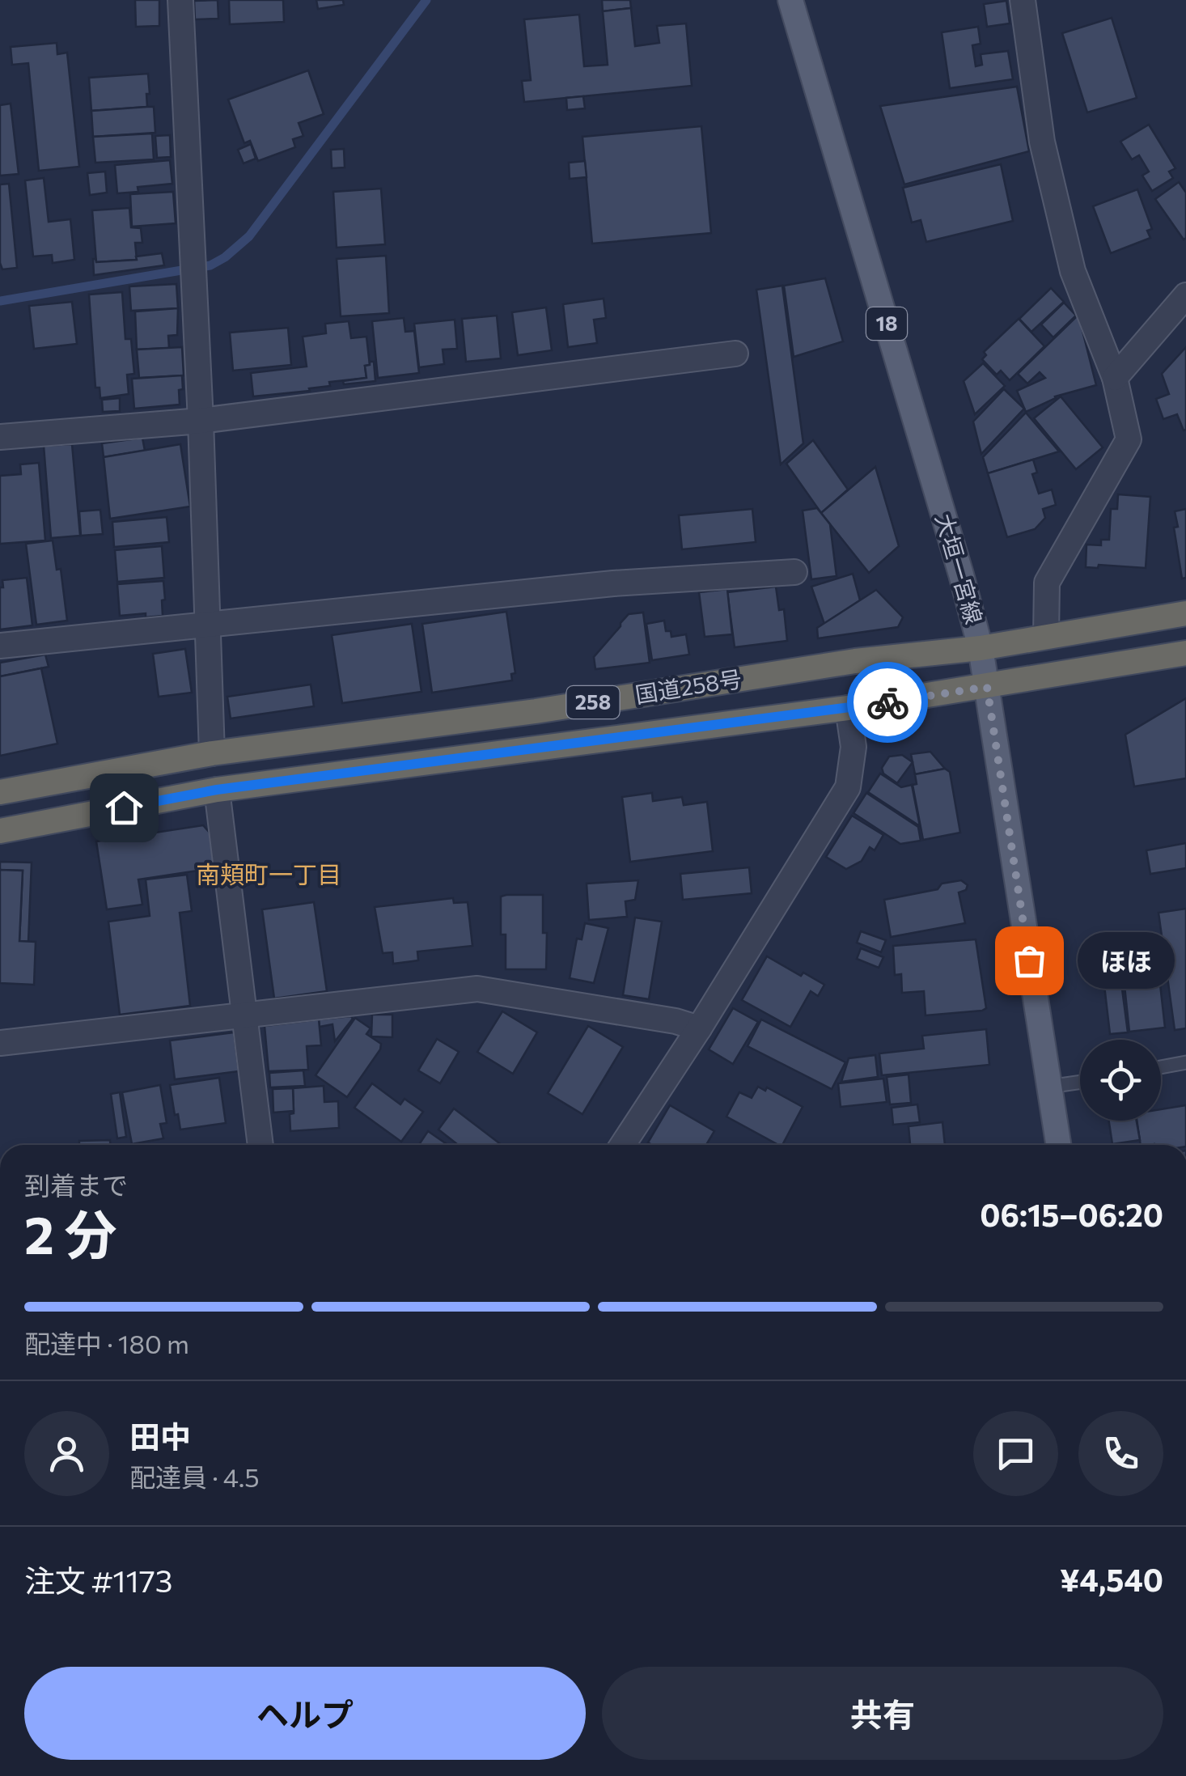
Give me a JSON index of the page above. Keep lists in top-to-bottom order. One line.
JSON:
{"streets":{"highway":["国道258号","258"],"main road":["18","大垣一宮線"]},"crossings":[["大垣一宮線","国道258号"]],"districts":["南頬町一丁目"],"places":["ほほ"],"page":{"bubble":"ほほ","heading":["2 分","到着まで","06:15–06:20"],"panel":["田中","配達員 · 4.5","注文 #1173","¥4,540"],"bar":"配達中 · 180 m","buttons":["ヘルプ","共有"]}}
